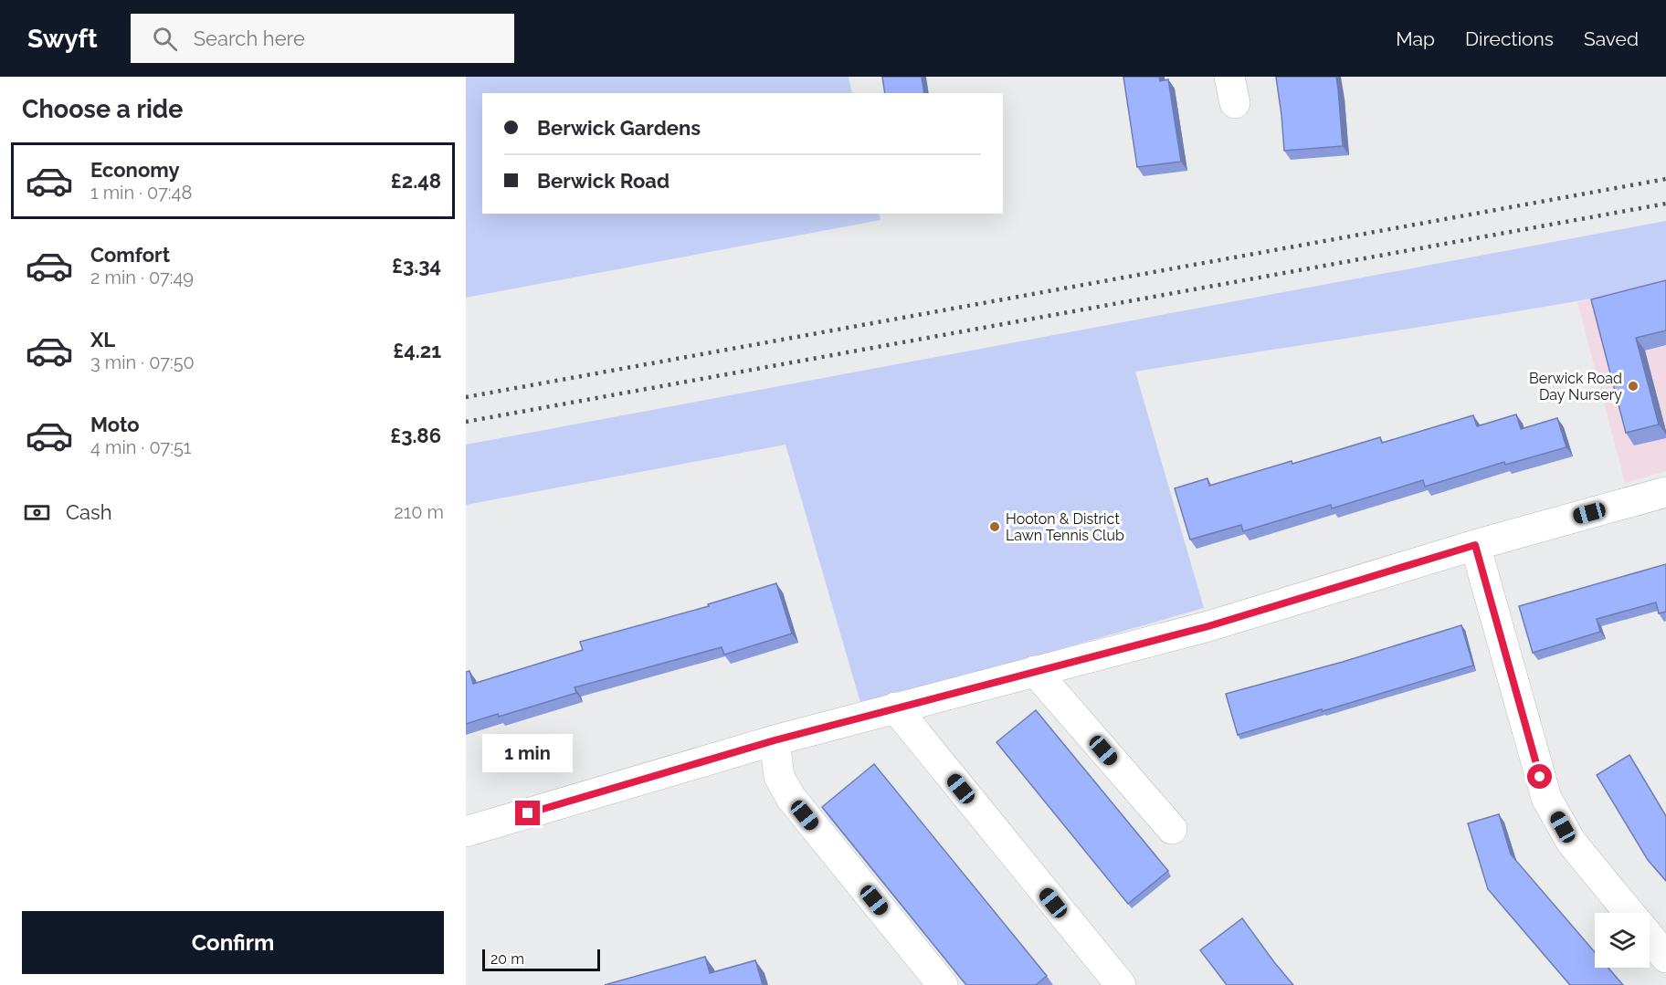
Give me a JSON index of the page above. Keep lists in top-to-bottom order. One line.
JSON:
{"places":["Berwick Road Day Nursery","Hooton & District Lawn Tennis Club"],"scale_bar":"20 m","page":{"header":"Swyft","search":"Search here","nav":["Map","Directions","Saved"],"heading":"Choose a ride","banner":["Berwick Gardens","Berwick Road"],"list":[{"name":"Economy","note":"1 min · 07:48","value":"£2.48"},{"name":"Comfort","note":"2 min · 07:49","value":"£3.34"},{"name":"XL","note":"3 min · 07:50","value":"£4.21"},{"name":"Moto","note":"4 min · 07:51","value":"£3.86"}],"pay":["Cash","210 m"],"bubble":"1 min","buttons":"Confirm","scale":"20 m"}}
